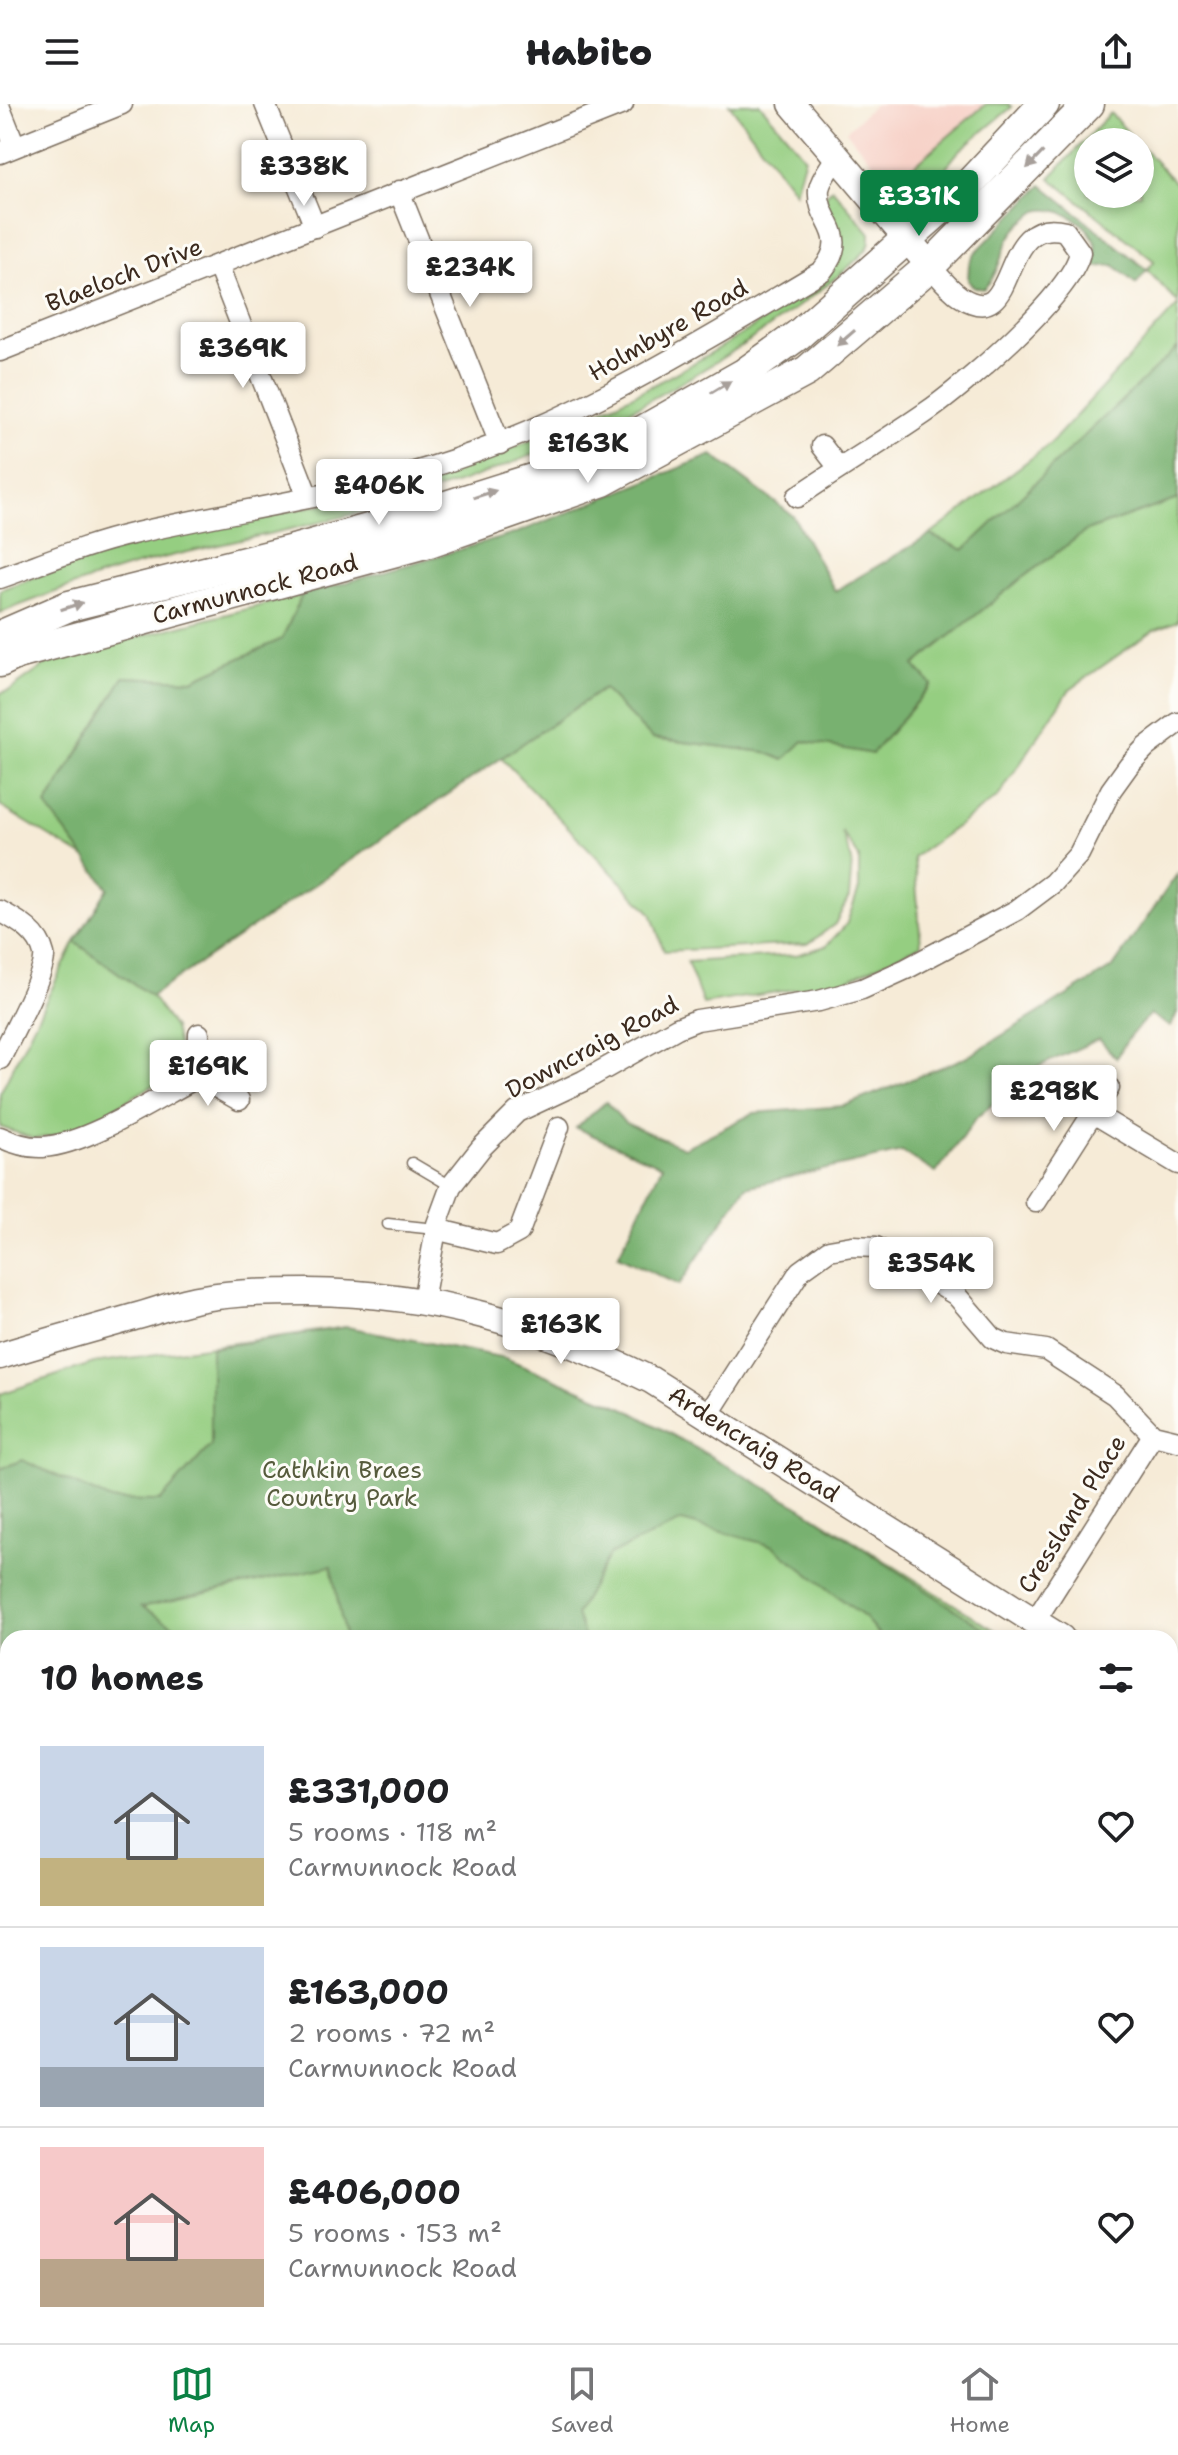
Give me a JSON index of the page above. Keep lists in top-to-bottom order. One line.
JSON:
{"streets":{"main road":["Carmunnock Road"],"street":["Blaeloch Drive","Holmbyre Road","Downcraig Road","Ardencraig Road","Cressland Place"]},"crossings":[["Downcraig Road","Ardencraig Road"],["Ardencraig Road","Cressland Place"]],"parks":["Cathkin Braes Country Park"],"page":{"header":"Habito","price":["£338K","£331K","£234K","£369K","£163K","£406K","£169K","£298K","£354K","£163K"],"heading":"10 homes","list":[{"name":"£331,000","note":"5 rooms · 118 m² · Carmunnock Road"},{"name":"£163,000","note":"2 rooms · 72 m² · Carmunnock Road"},{"name":"£406,000","note":"5 rooms · 153 m² · Carmunnock Road"}],"tabs":["Map","Saved","Home"]}}
